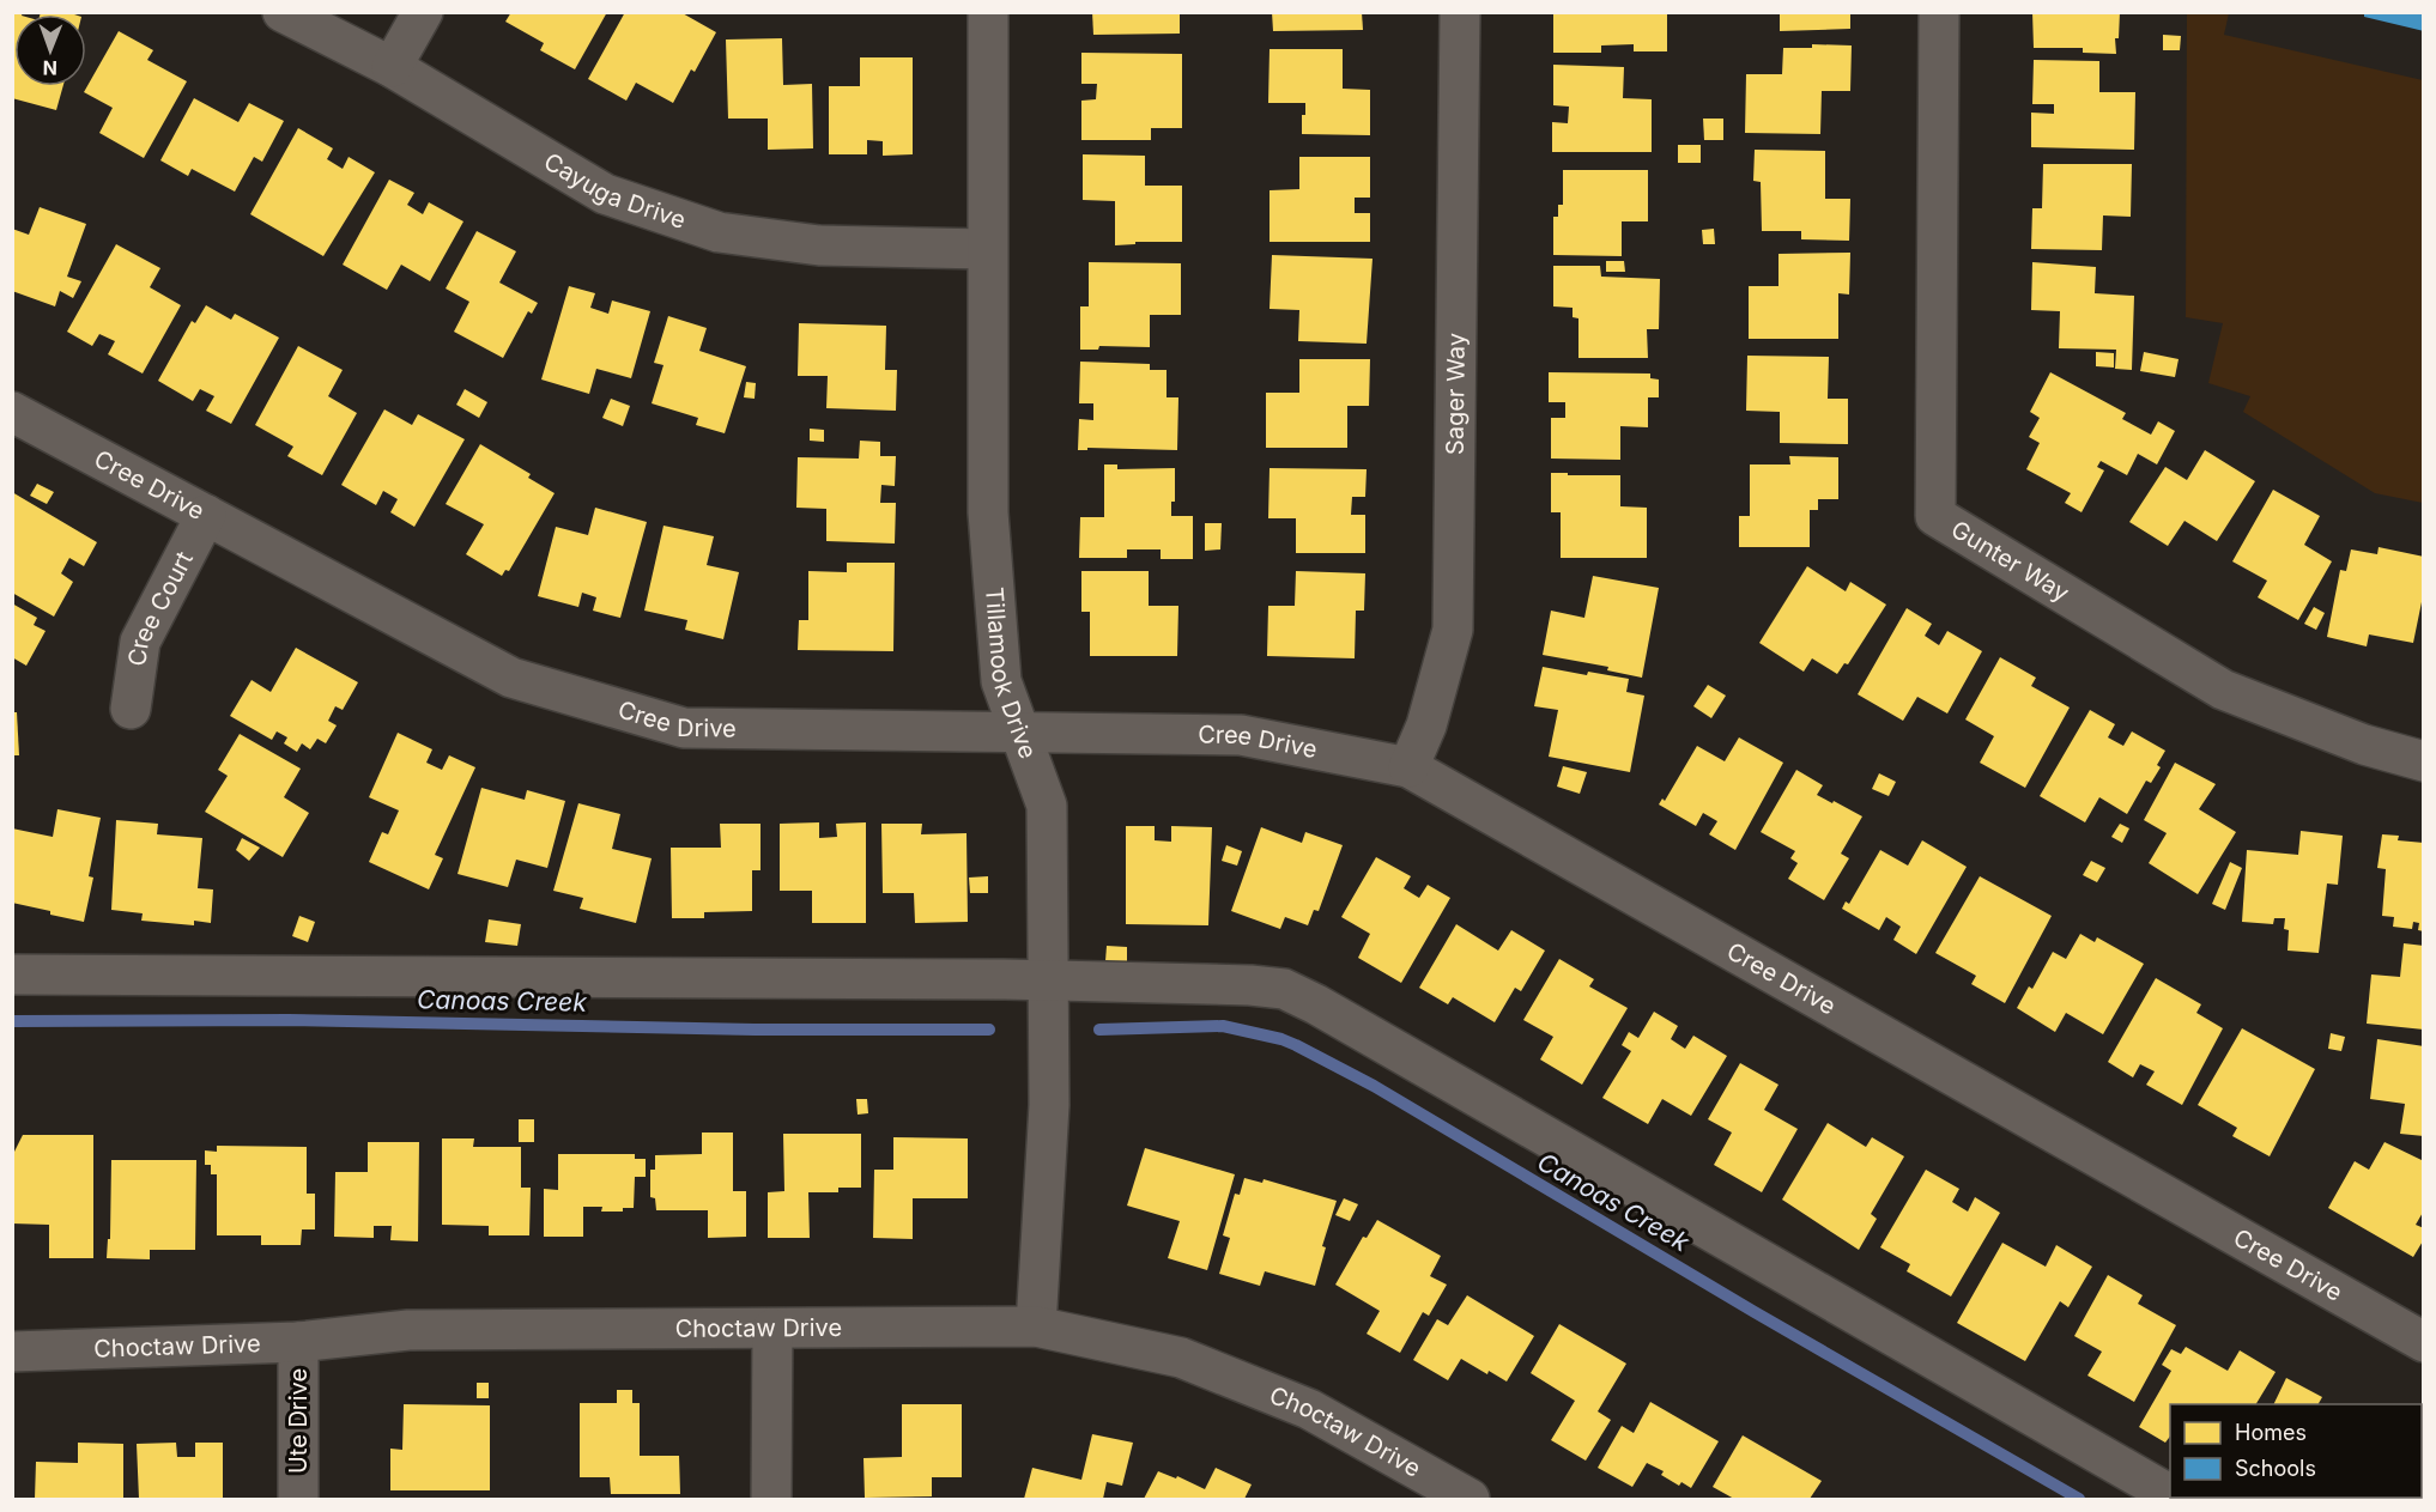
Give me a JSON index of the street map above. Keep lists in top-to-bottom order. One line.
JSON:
{"streets":{"street":["Cayuga Drive","Sager Way","Cree Drive","Gunter Way","Cree Court","Tillamook Drive","Choctaw Drive","Ute Drive"]},"crossings":[["Cayuga Drive","Tillamook Drive"],["Sager Way","Cree Drive"],["Cree Drive","Cree Court"],["Cree Drive","Tillamook Drive"],["Tillamook Drive","Choctaw Drive"],["Choctaw Drive","Ute Drive"]],"water":["Canoas Creek"],"legend":["Homes","Schools"],"north":"bottom"}
